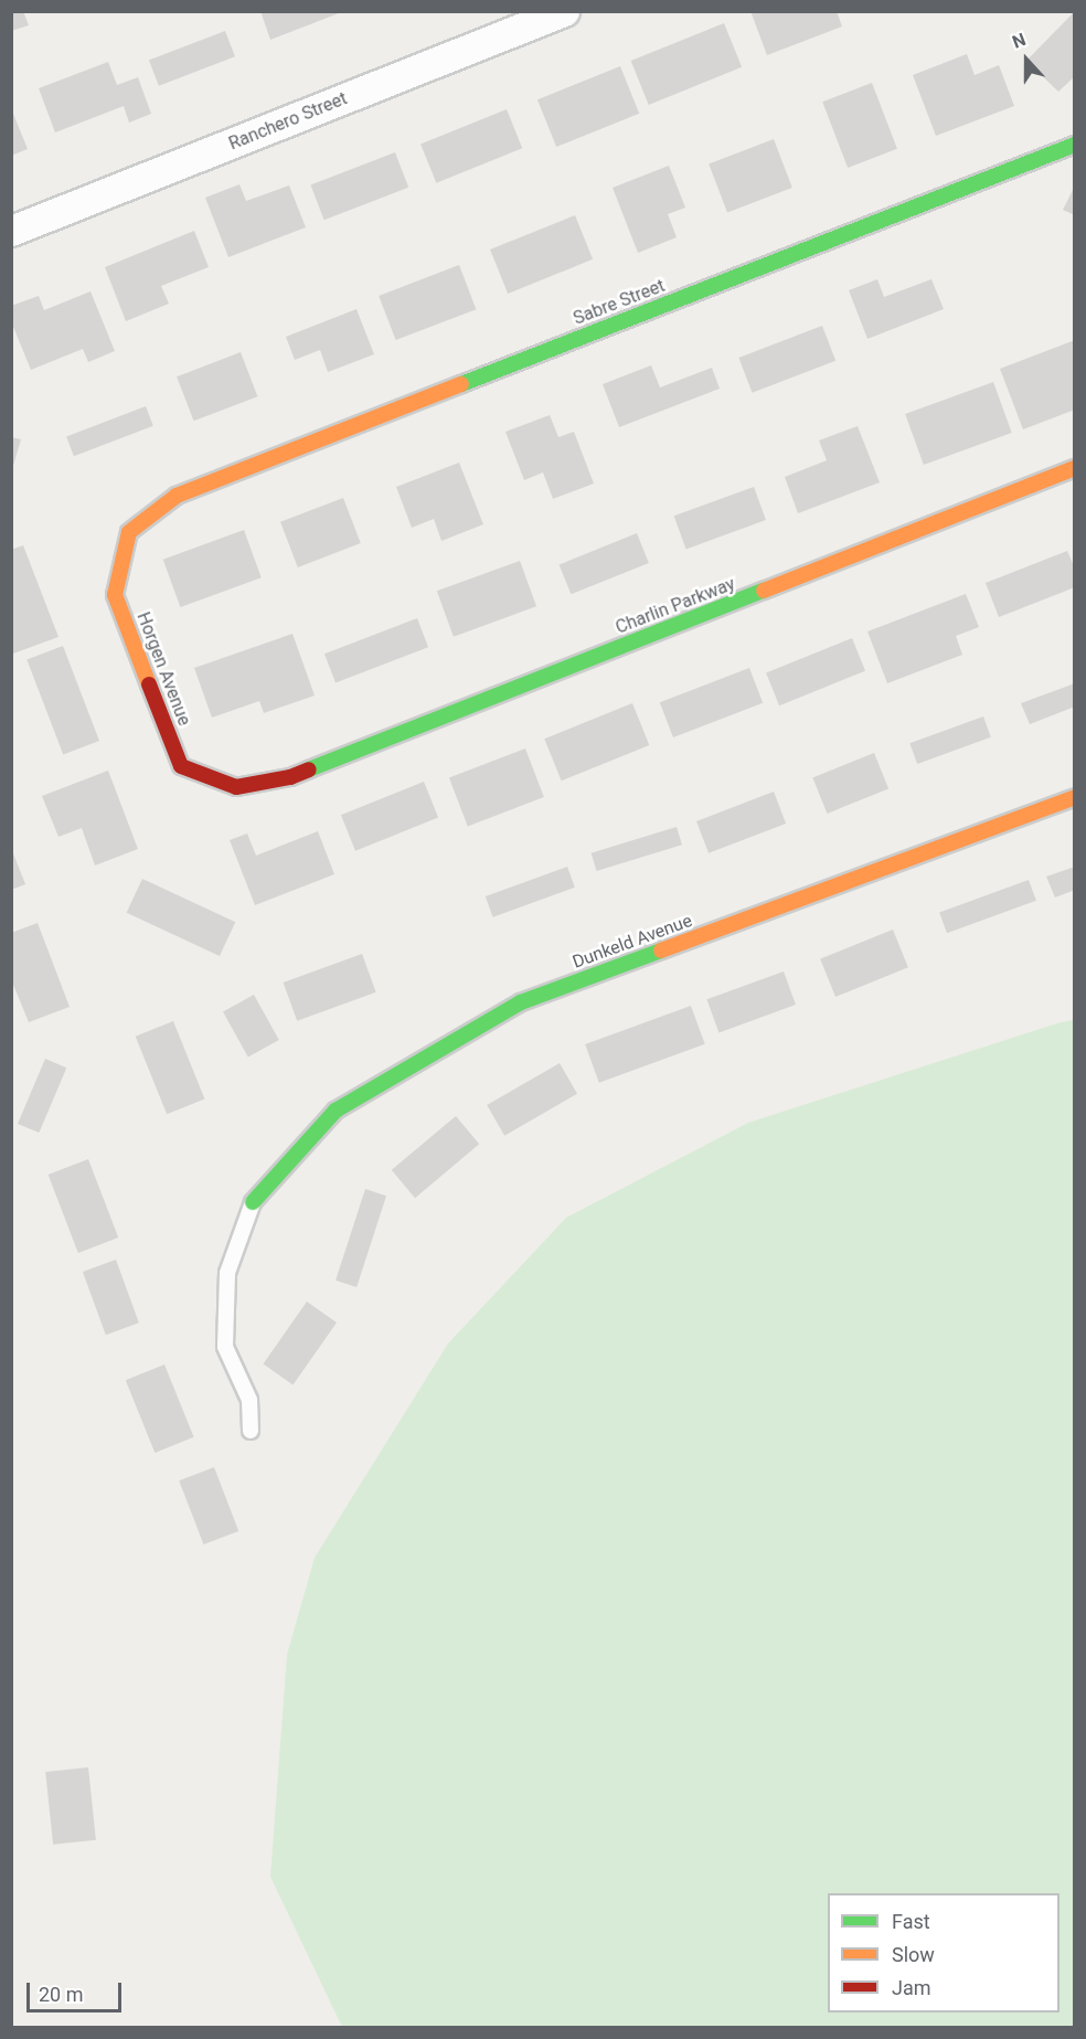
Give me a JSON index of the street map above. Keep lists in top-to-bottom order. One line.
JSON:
{"streets":{"street":["Ranchero Street","Sabre Street","Charlin Parkway","Horgen Avenue","Dunkeld Avenue"]},"crossings":[["Sabre Street","Horgen Avenue"],["Charlin Parkway","Horgen Avenue"]],"legend":["Fast","Slow","Jam"],"scale_bar":"20 m","north":"top"}
